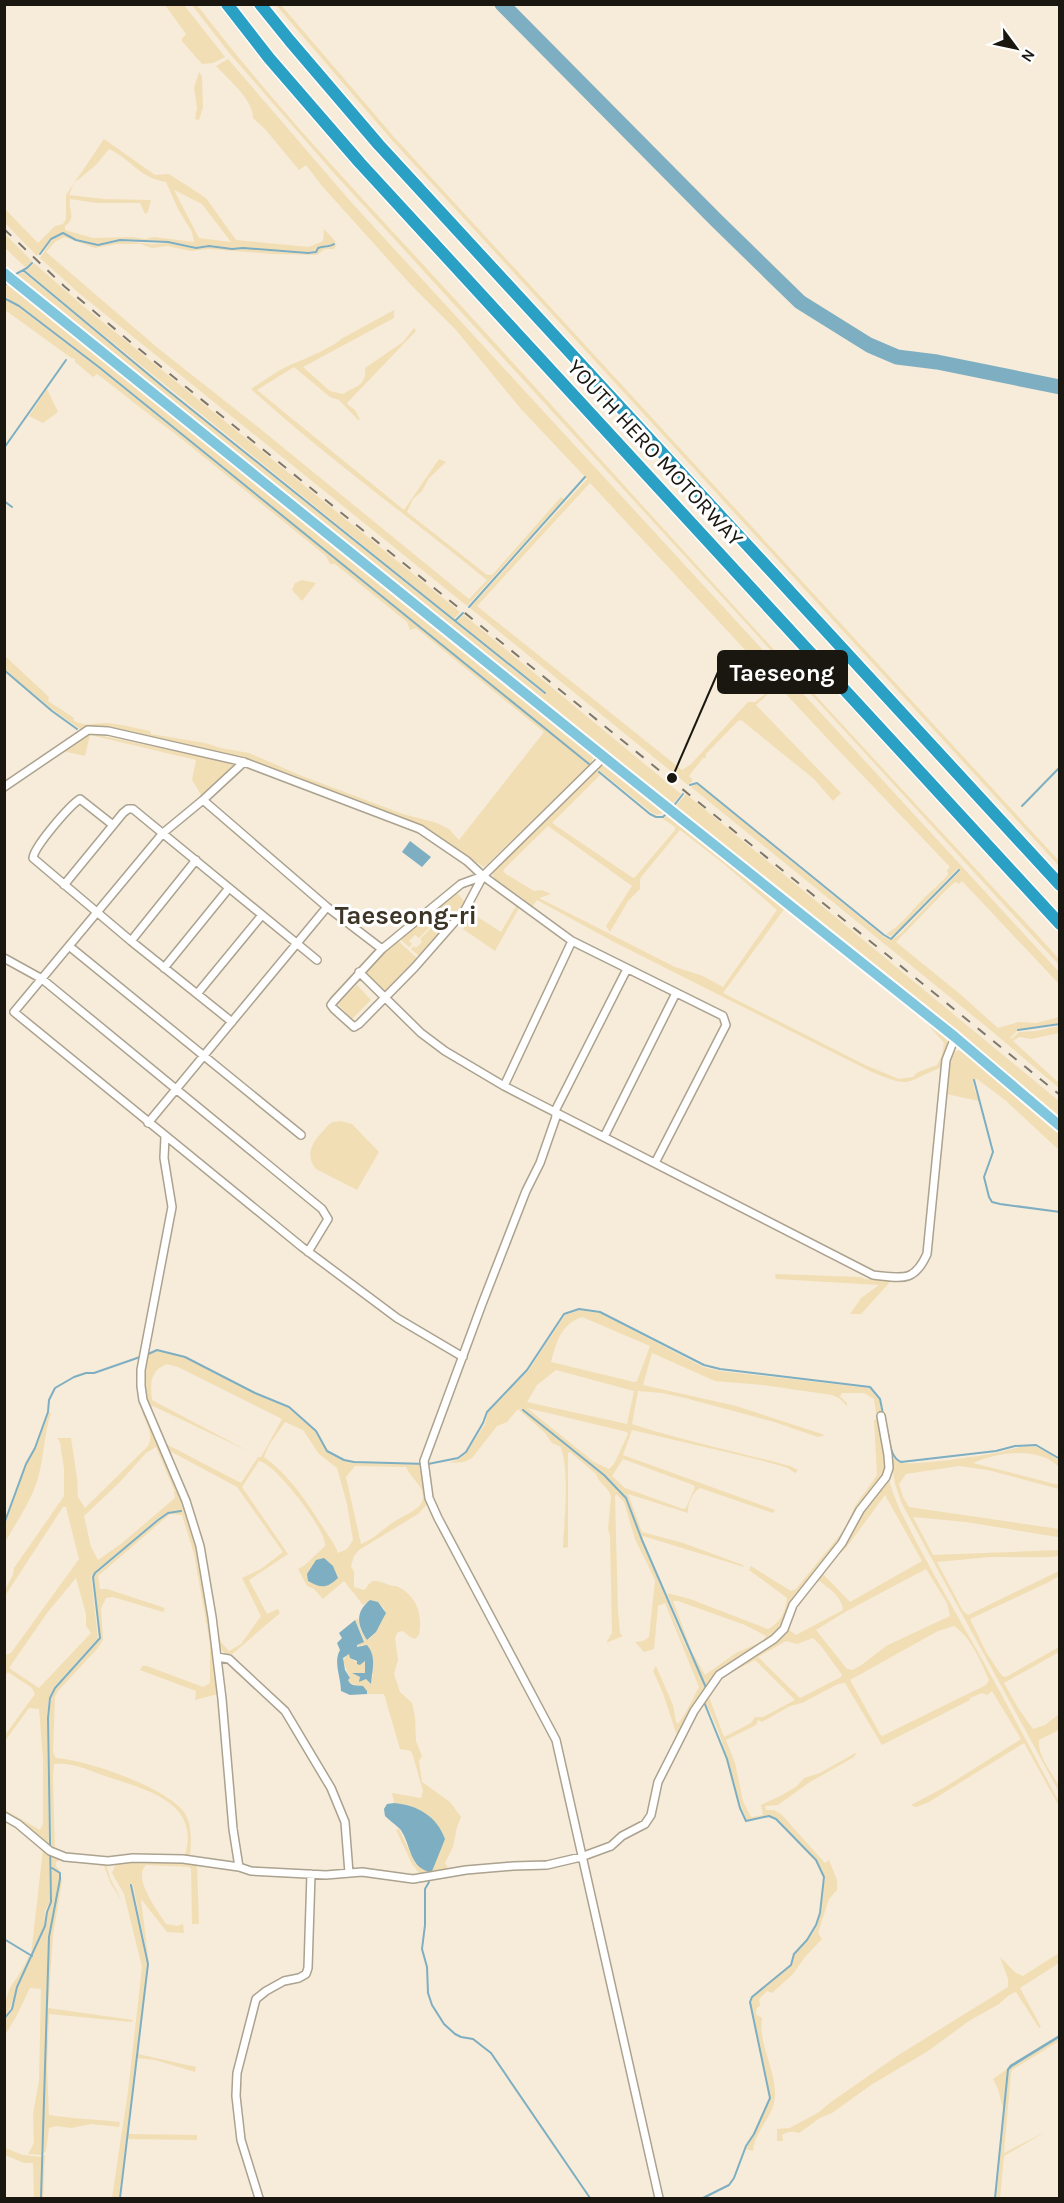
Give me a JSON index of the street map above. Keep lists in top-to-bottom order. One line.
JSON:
{"streets":{"highway":["YOUTH HERO MOTORWAY"]},"districts":["Taeseong-ri"],"places":["Taeseong"],"north":"bottom right"}
